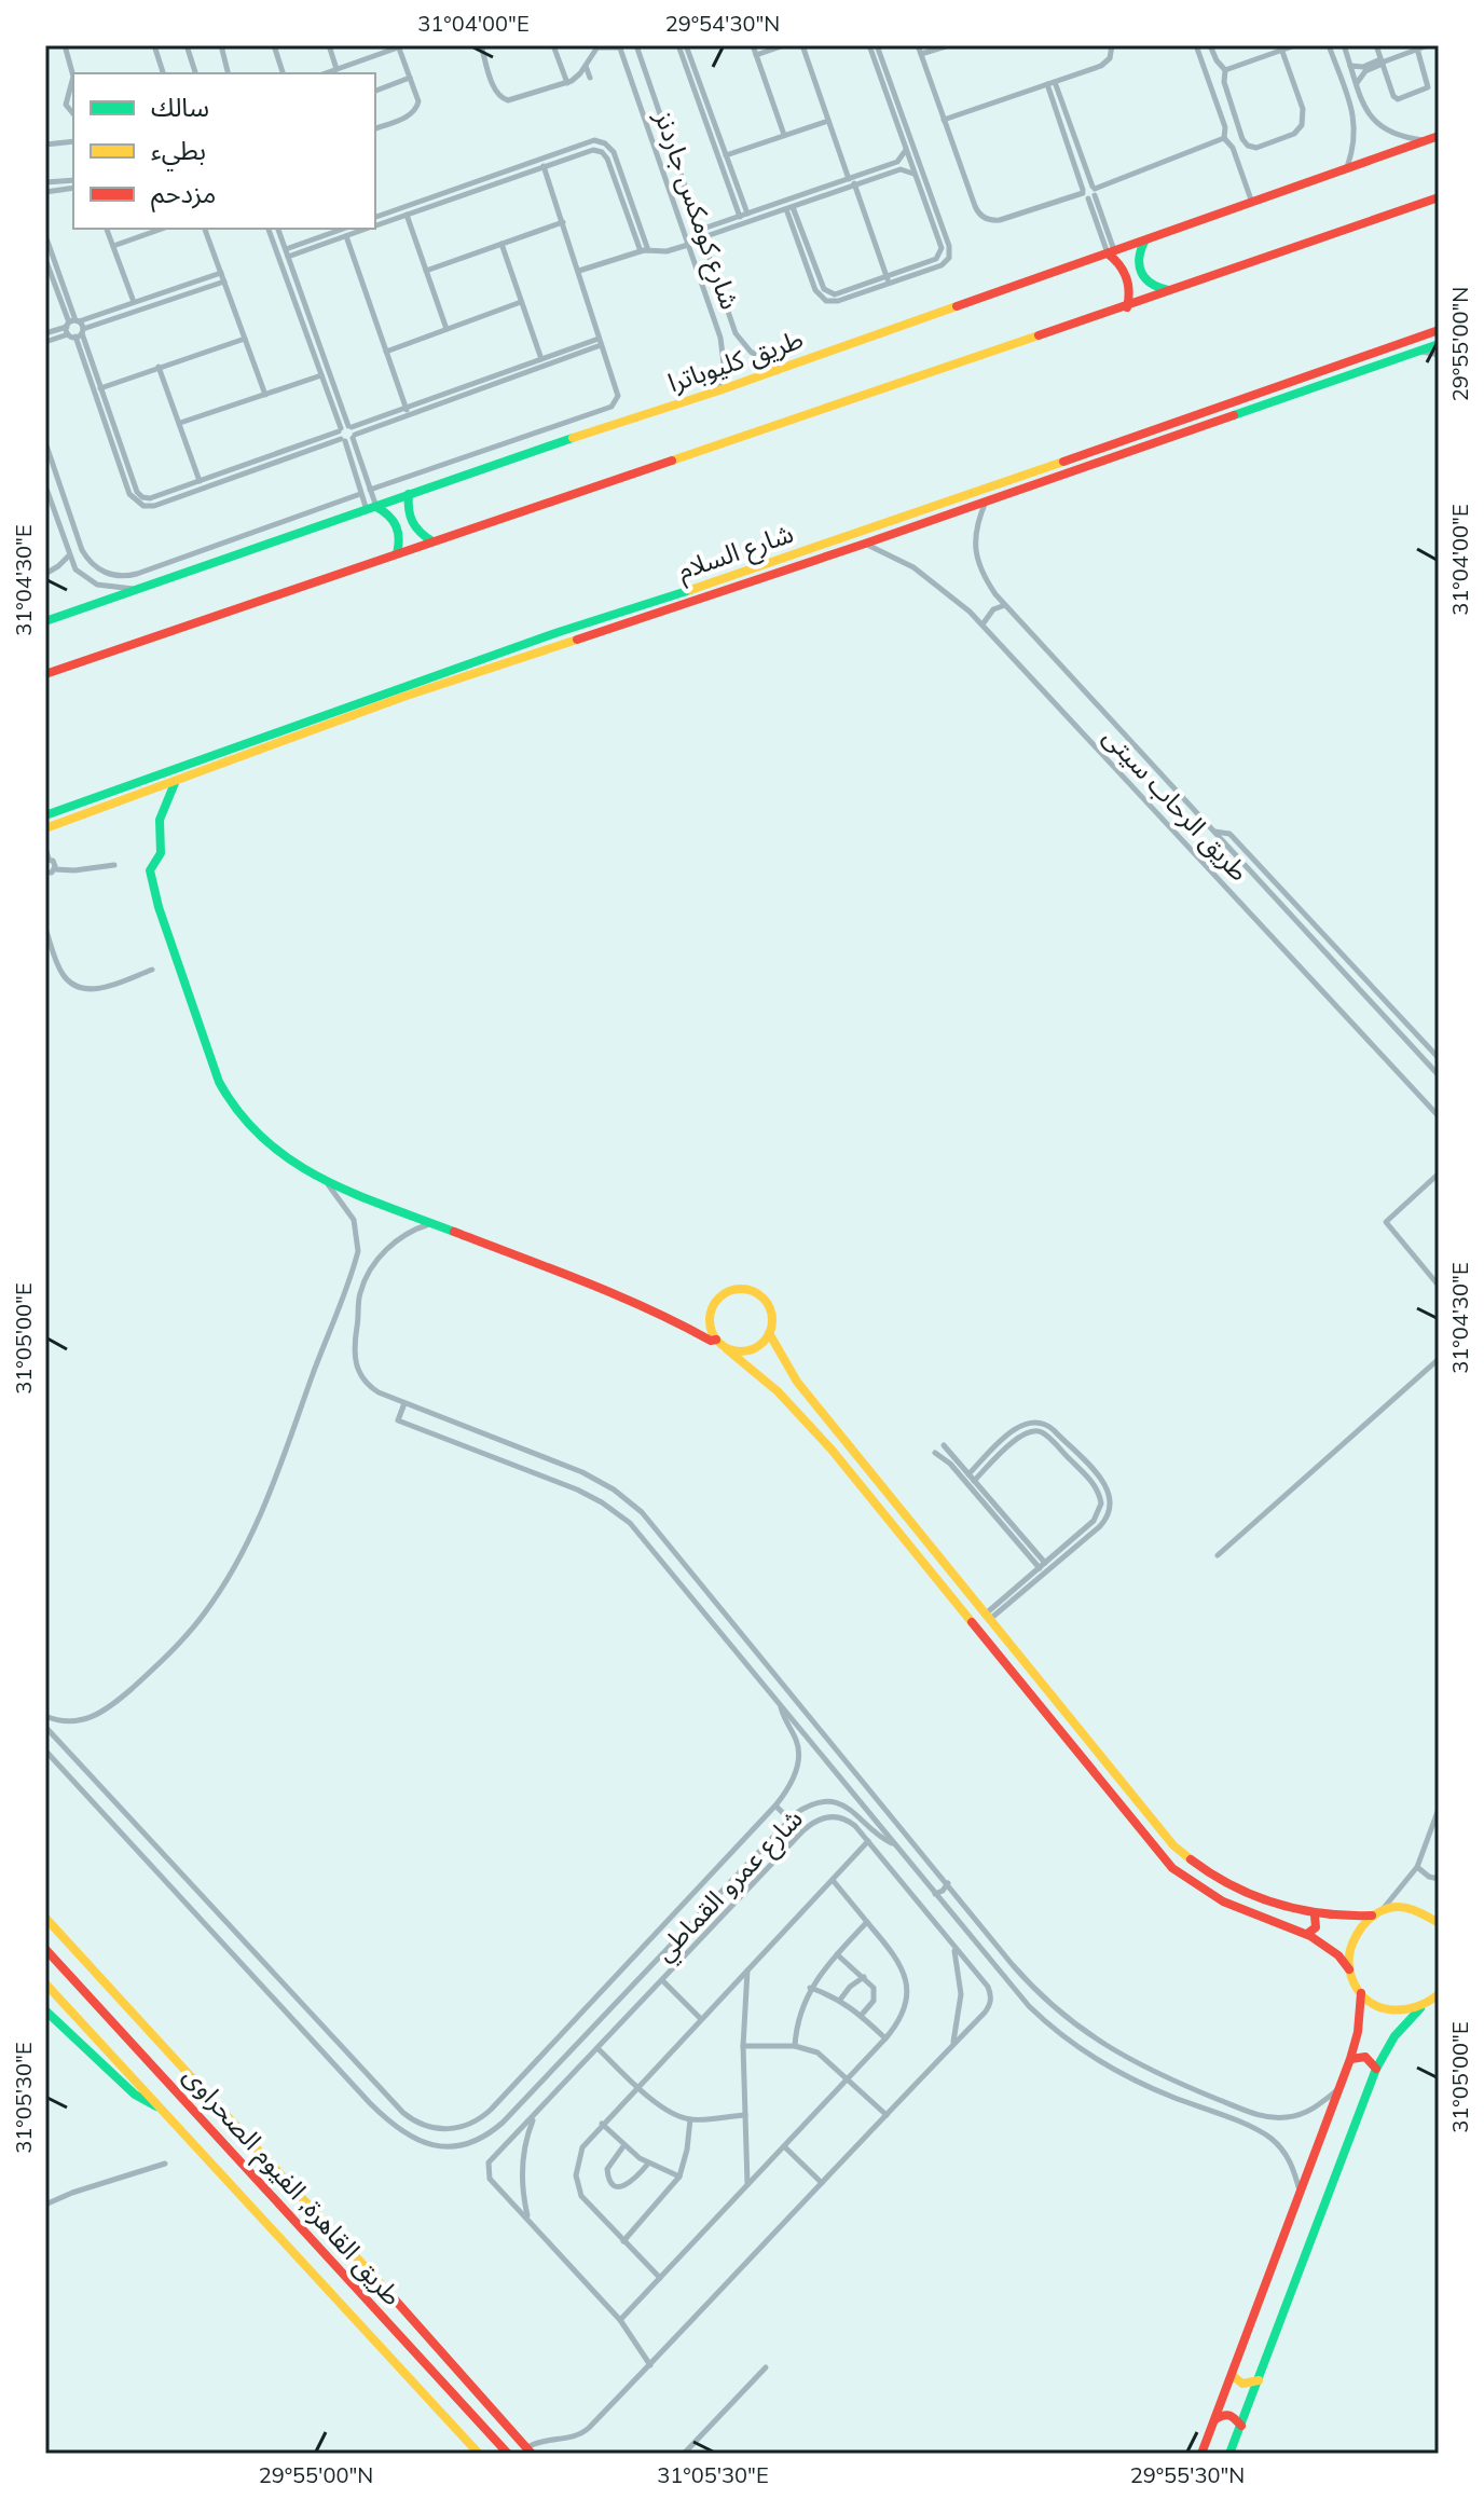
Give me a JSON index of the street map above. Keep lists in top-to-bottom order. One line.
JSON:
{"streets":{"main road":["طريق كليوباترا","شارع السلام","طريق القاهرة, الفيوم الصحراوى"],"street":["شارع كومكس جاردنز","طريق الرحاب سيتى","شارع عمرو القماطي"]},"crossings":[["شارع كومكس جاردنز","طريق كليوباترا"],["شارع السلام","طريق الرحاب سيتى"]],"legend":["سالك","بطيء","مزدحم"],"coordinates":["31°04'00\"E","29°54'30\"N","29°55'00\"N","31°04'30\"E","31°05'00\"E","31°05'30\"E","29°55'30\"N"]}
